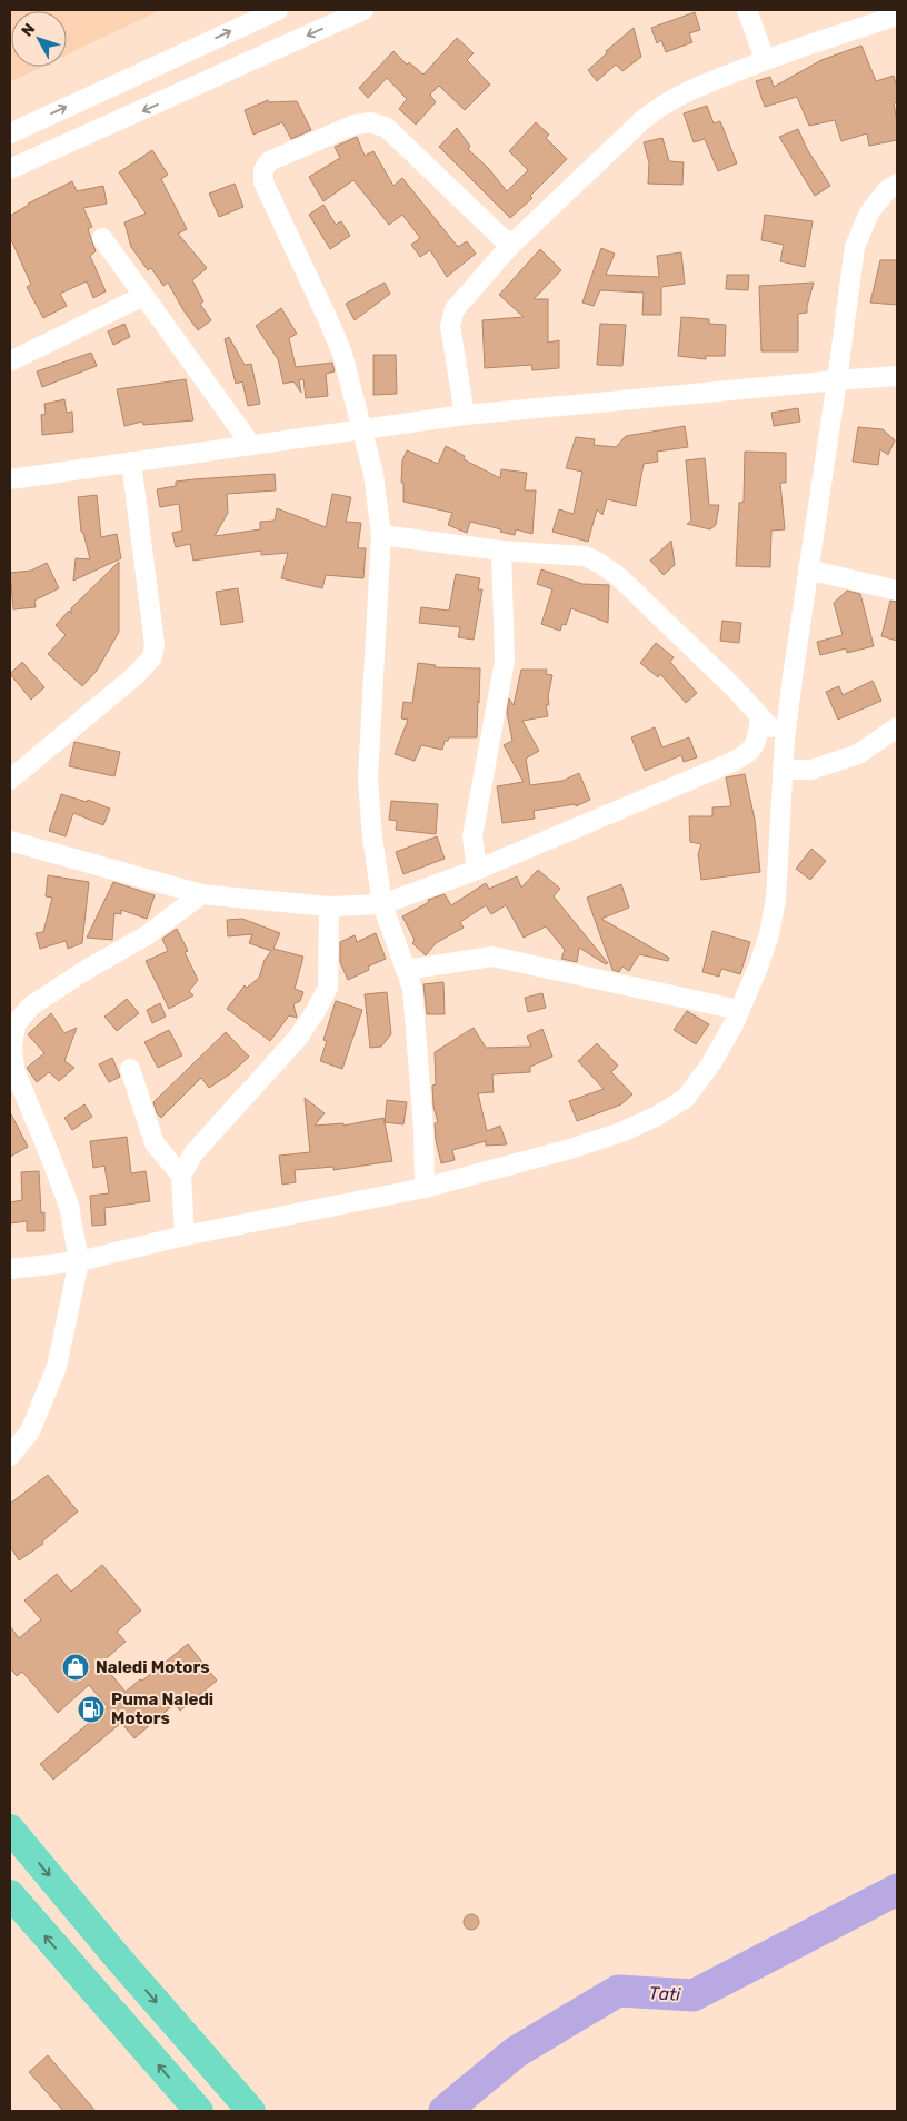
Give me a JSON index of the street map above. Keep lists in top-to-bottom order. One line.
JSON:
{"water":["Tati"],"places":{"shop":["Naledi Motors"],"fuel station":["Puma Naledi Motors"]},"north":"top left"}
